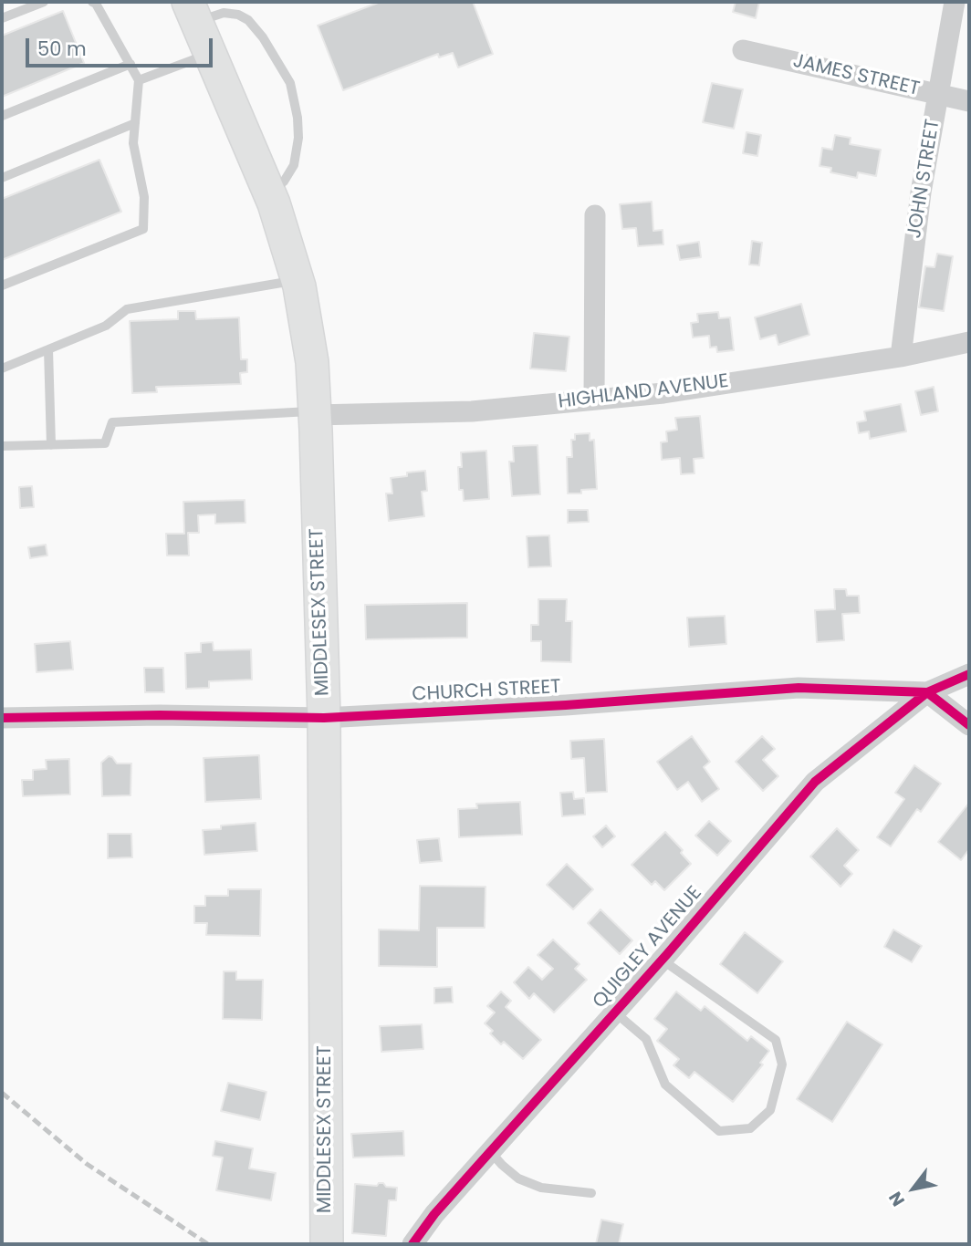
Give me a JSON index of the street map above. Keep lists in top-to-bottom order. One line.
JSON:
{"streets":{"main road":["MIDDLESEX STREET"],"street":["JAMES STREET","JOHN STREET","HIGHLAND AVENUE","CHURCH STREET","QUIGLEY AVENUE"]},"crossings":[["JAMES STREET","JOHN STREET"],["JOHN STREET","HIGHLAND AVENUE"],["HIGHLAND AVENUE","MIDDLESEX STREET"],["MIDDLESEX STREET","CHURCH STREET"],["CHURCH STREET","QUIGLEY AVENUE"]],"scale_bar":"50 m","north":"bottom left"}
